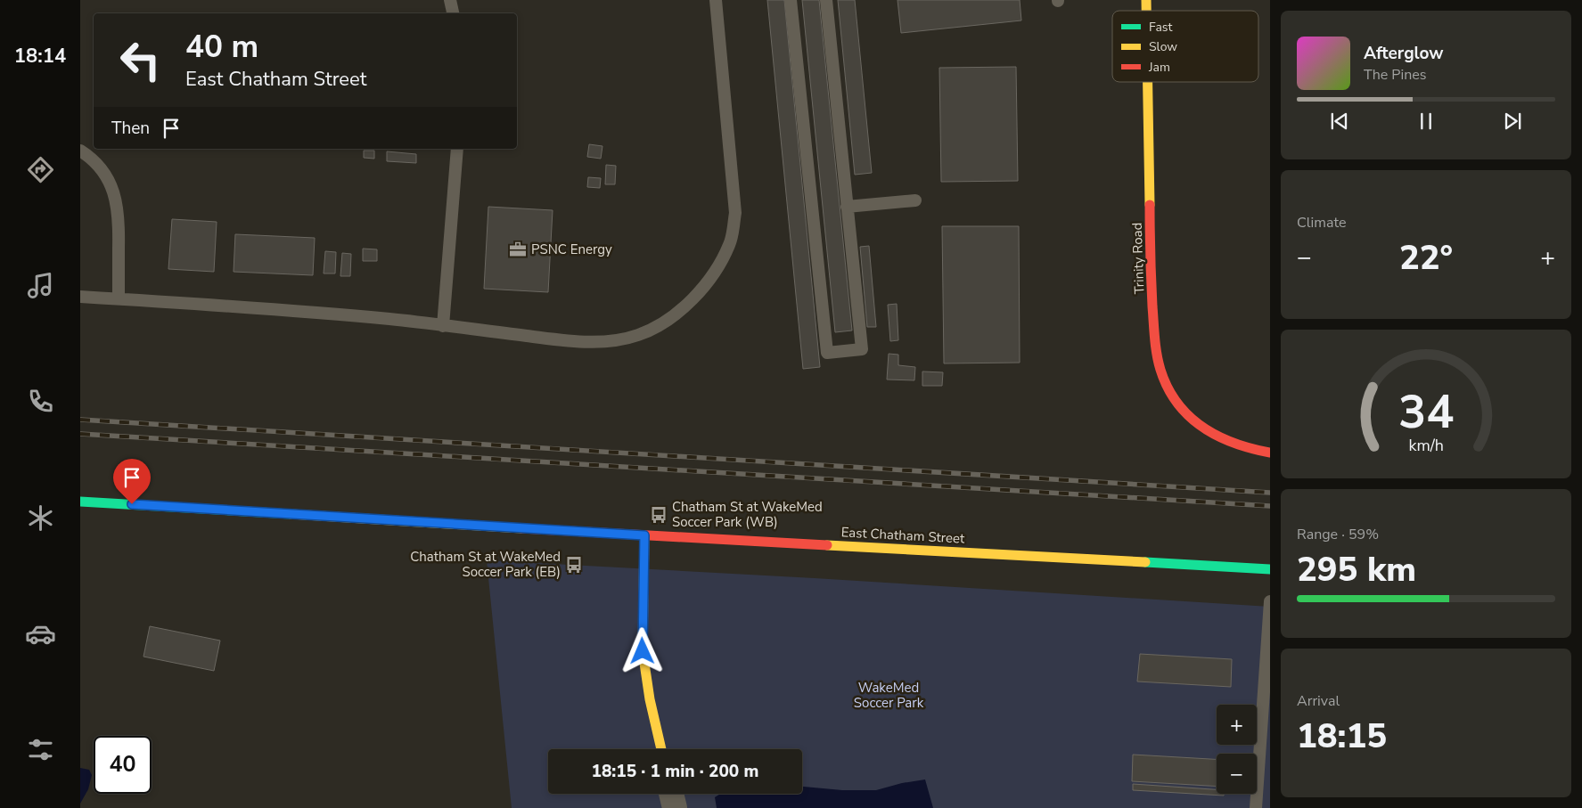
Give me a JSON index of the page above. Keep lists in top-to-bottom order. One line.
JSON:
{"streets":{"main road":["Trinity Road","East Chatham Street"]},"parks":["WakeMed Soccer Park"],"places":{"office":["PSNC Energy"],"bus stop":["Chatham St at WakeMed Soccer Park (WB)","Chatham St at WakeMed Soccer Park (EB)"]},"legend":["Fast","Slow","Jam"],"page":{"tabs":"18:14","turn":["40 m","East Chatham Street"],"song":["Afterglow","The Pines"],"then":"Then","tile":["Climate",["Range · 59%","295 km"],["Arrival","18:15"]],"heat":["−","22°","+"],"map_buttons":["+","−"],"limit":"40","trip":"18:15 · 1 min · 200 m","gauge":["34","km/h"]}}
